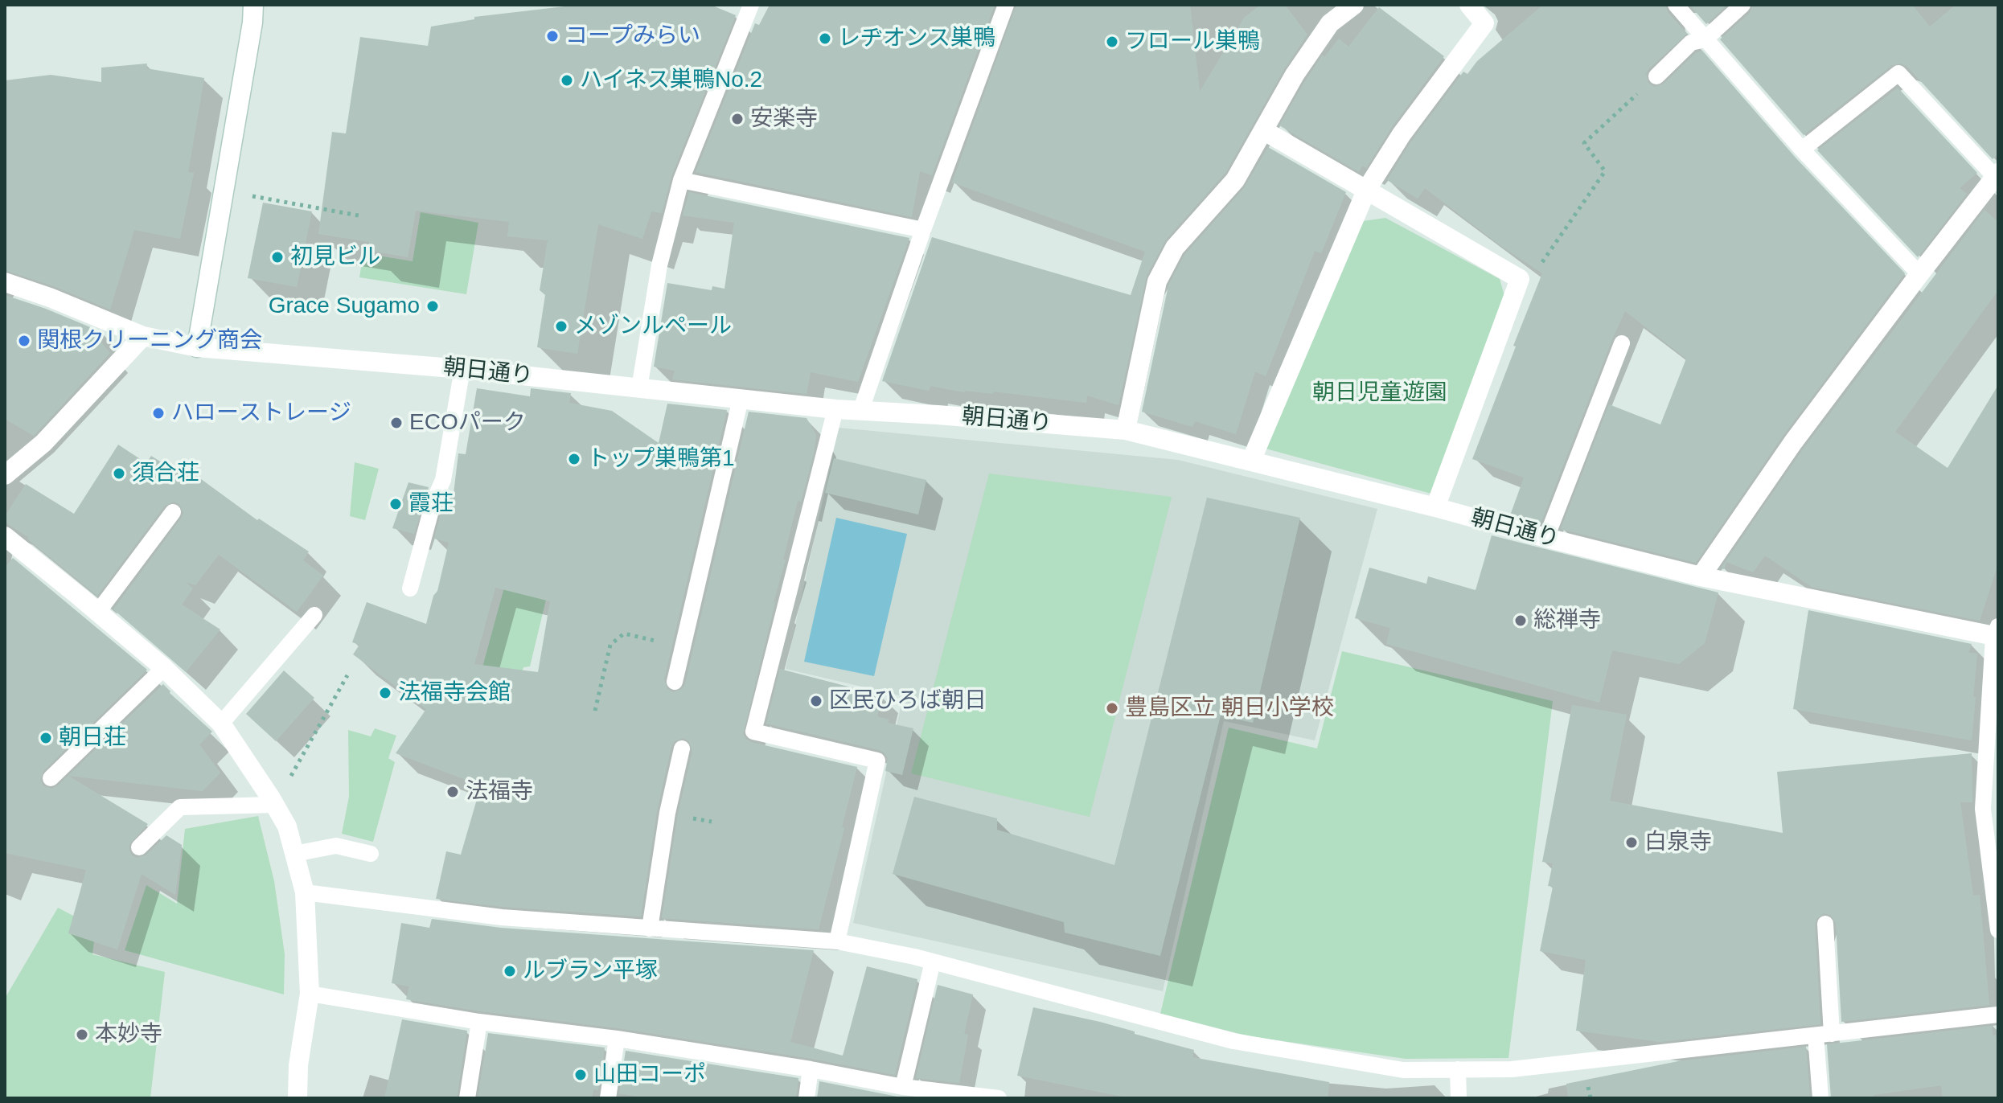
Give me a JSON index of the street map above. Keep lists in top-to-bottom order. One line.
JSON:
{"streets":{"street":["朝日通り"]},"parks":["朝日児童遊園"],"places":["コープみらい","レヂオンス巣鴨","フロール巣鴨","ハイネス巣鴨No.2","安楽寺","初見ビル","Grace Sugamo","メゾンルペール","関根クリーニング商会","ハローストレージ","ECOパーク","トップ巣鴨第1","須合荘","霞荘","総禅寺","法福寺会館","区民ひろば朝日","豊島区立 朝日小学校","朝日荘","法福寺","白泉寺","ルブラン平塚","本妙寺","山田コーポ"]}
